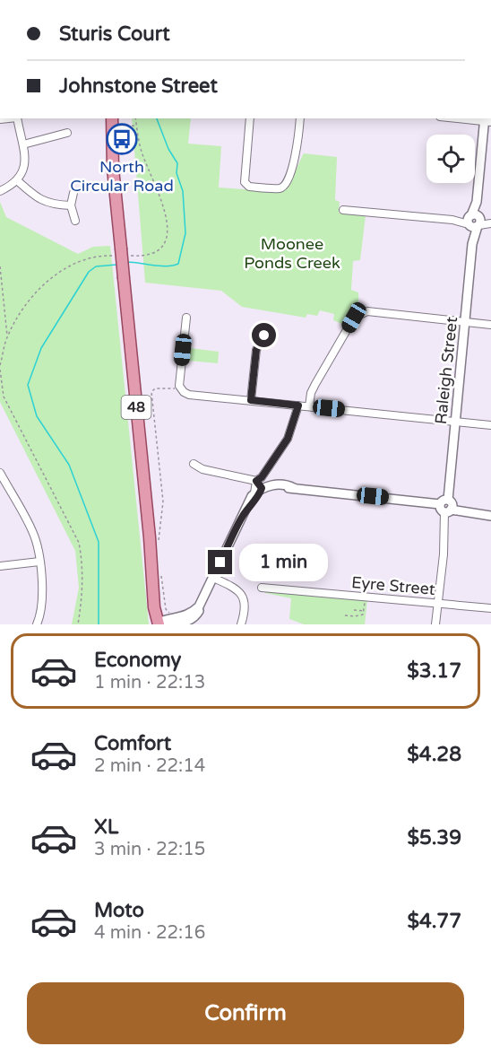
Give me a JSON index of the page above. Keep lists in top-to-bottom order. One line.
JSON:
{"streets":{"main road":["48"],"street":["Raleigh Street","Eyre Street"]},"crossings":[["Raleigh Street","Eyre Street"]],"parks":["Moonee Ponds Creek"],"places":{"bus stop":["North Circular Road"]},"page":{"banner":["Sturis Court","Johnstone Street"],"bubble":"1 min","list":[{"name":"Economy","note":"1 min · 22:13","value":"$3.17"},{"name":"Comfort","note":"2 min · 22:14","value":"$4.28"},{"name":"XL","note":"3 min · 22:15","value":"$5.39"},{"name":"Moto","note":"4 min · 22:16","value":"$4.77"}],"buttons":"Confirm"}}
